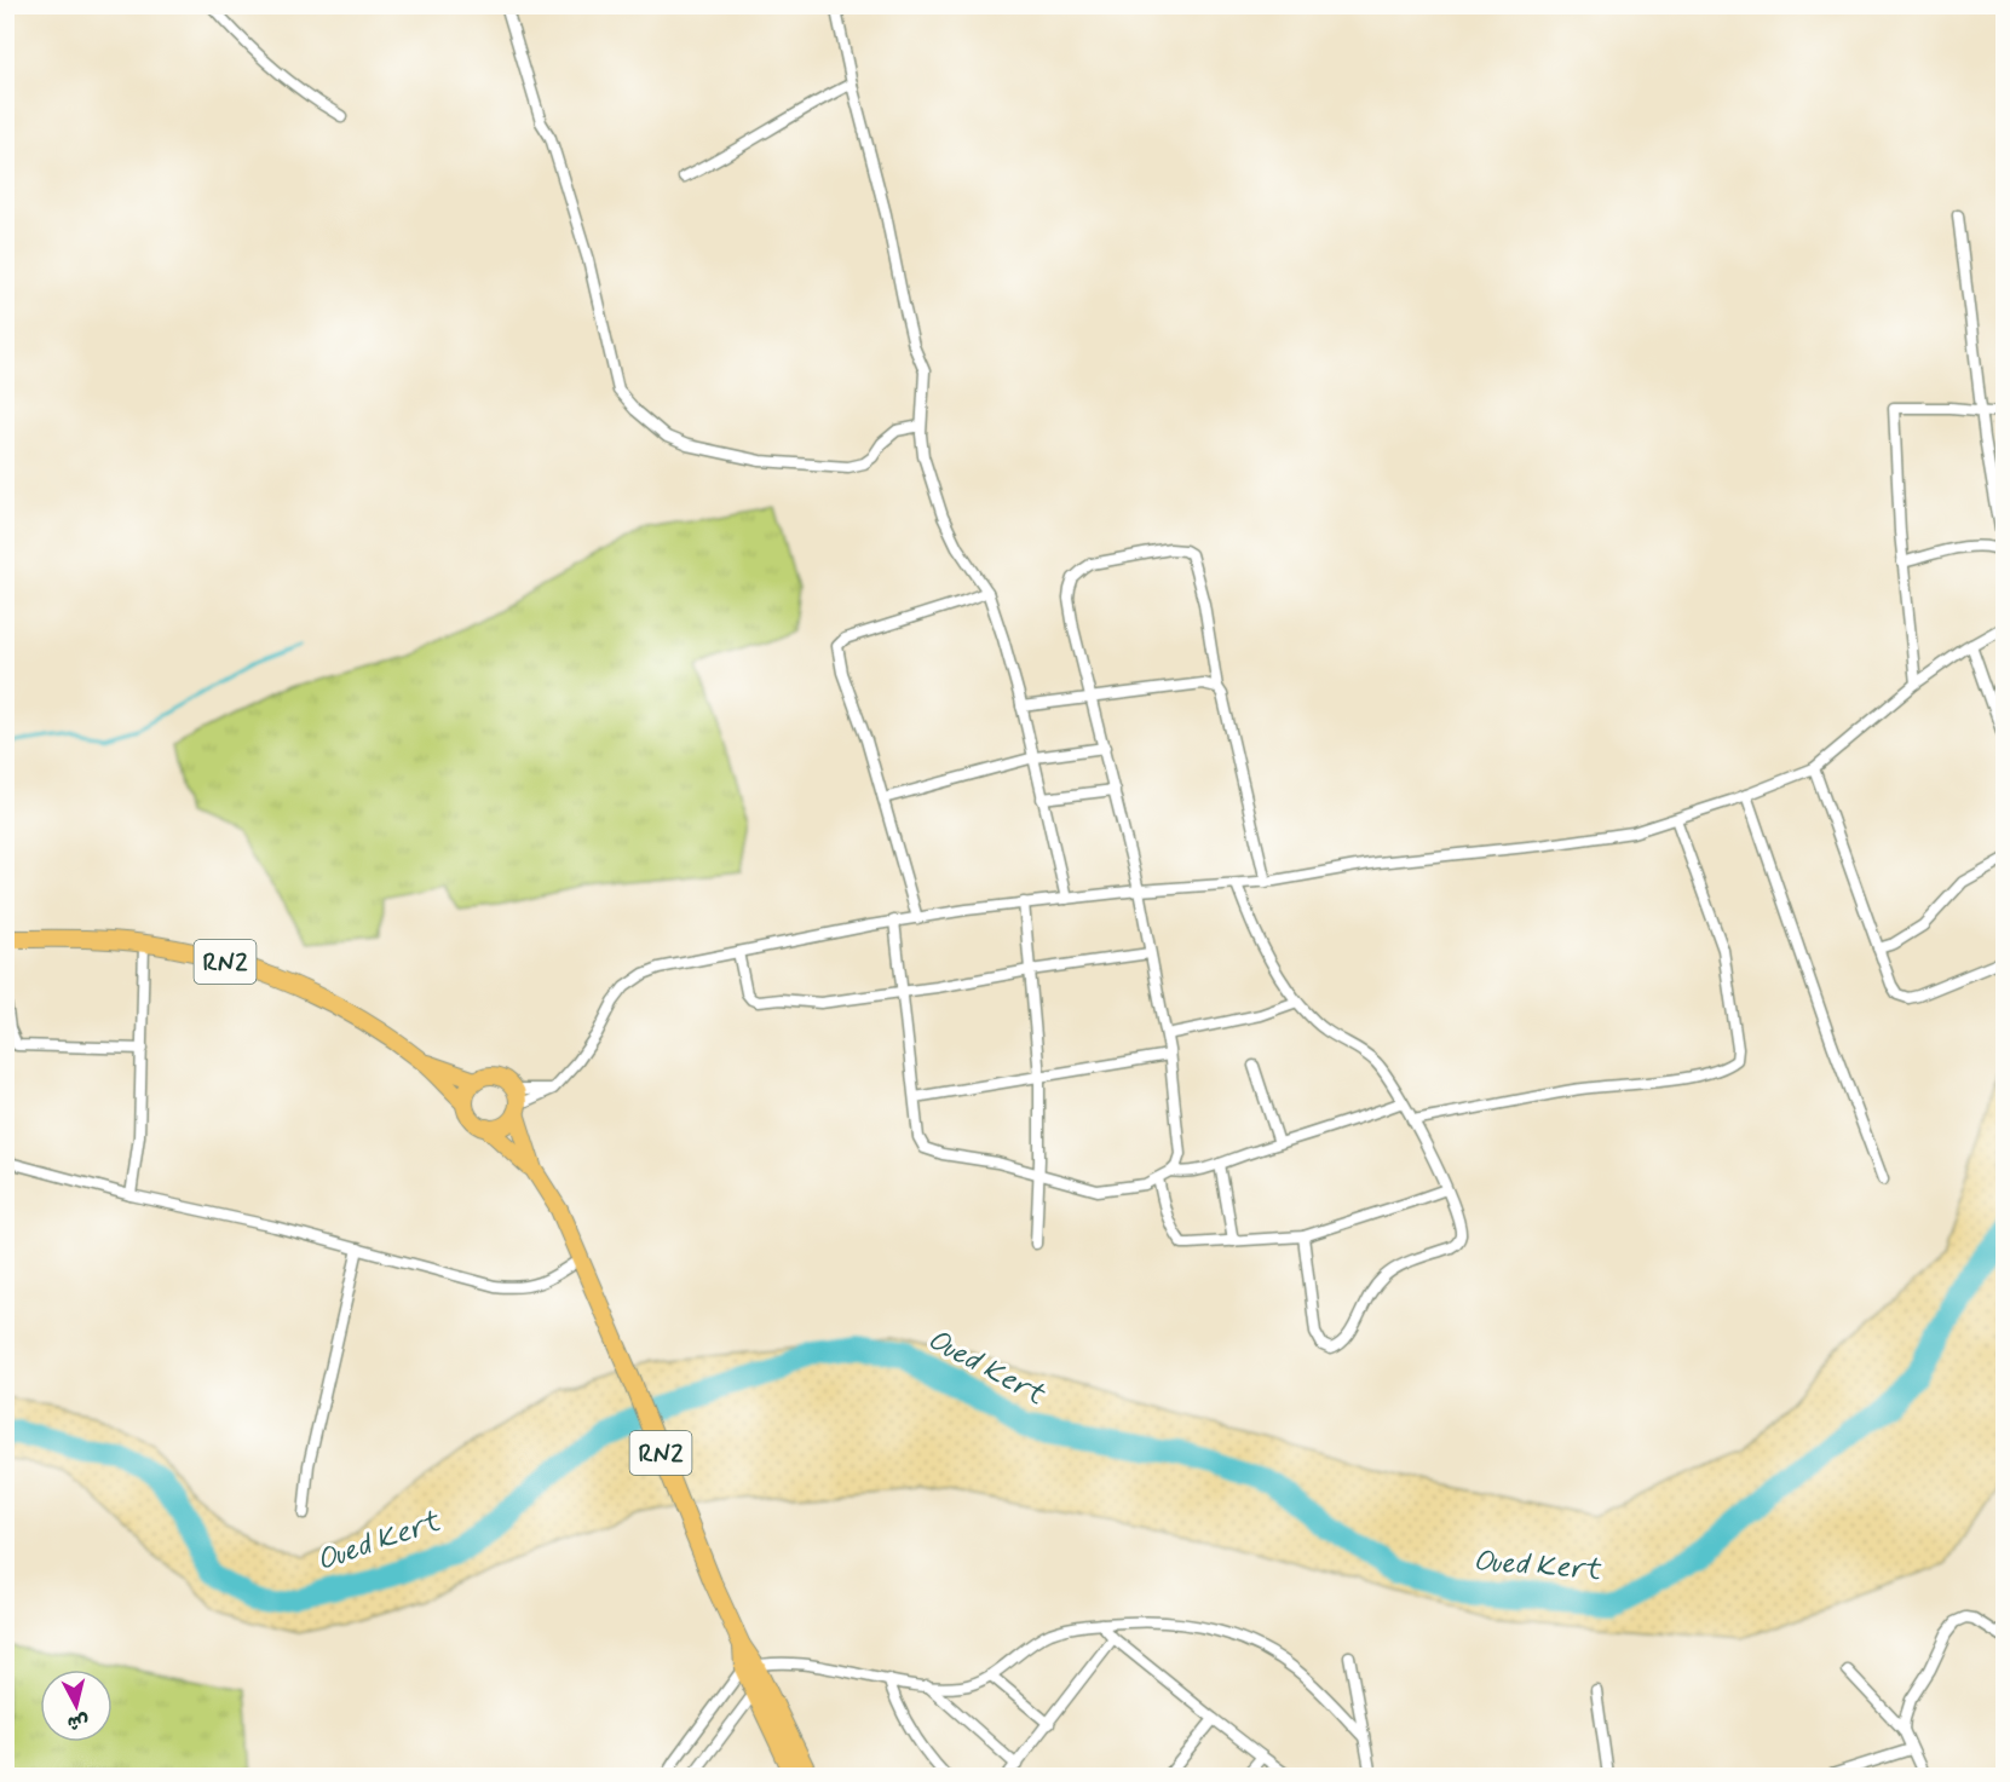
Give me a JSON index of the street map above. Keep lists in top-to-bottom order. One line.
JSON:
{"streets":{"main road":["RN2"]},"water":["Oued Kert"],"north":"bottom"}
